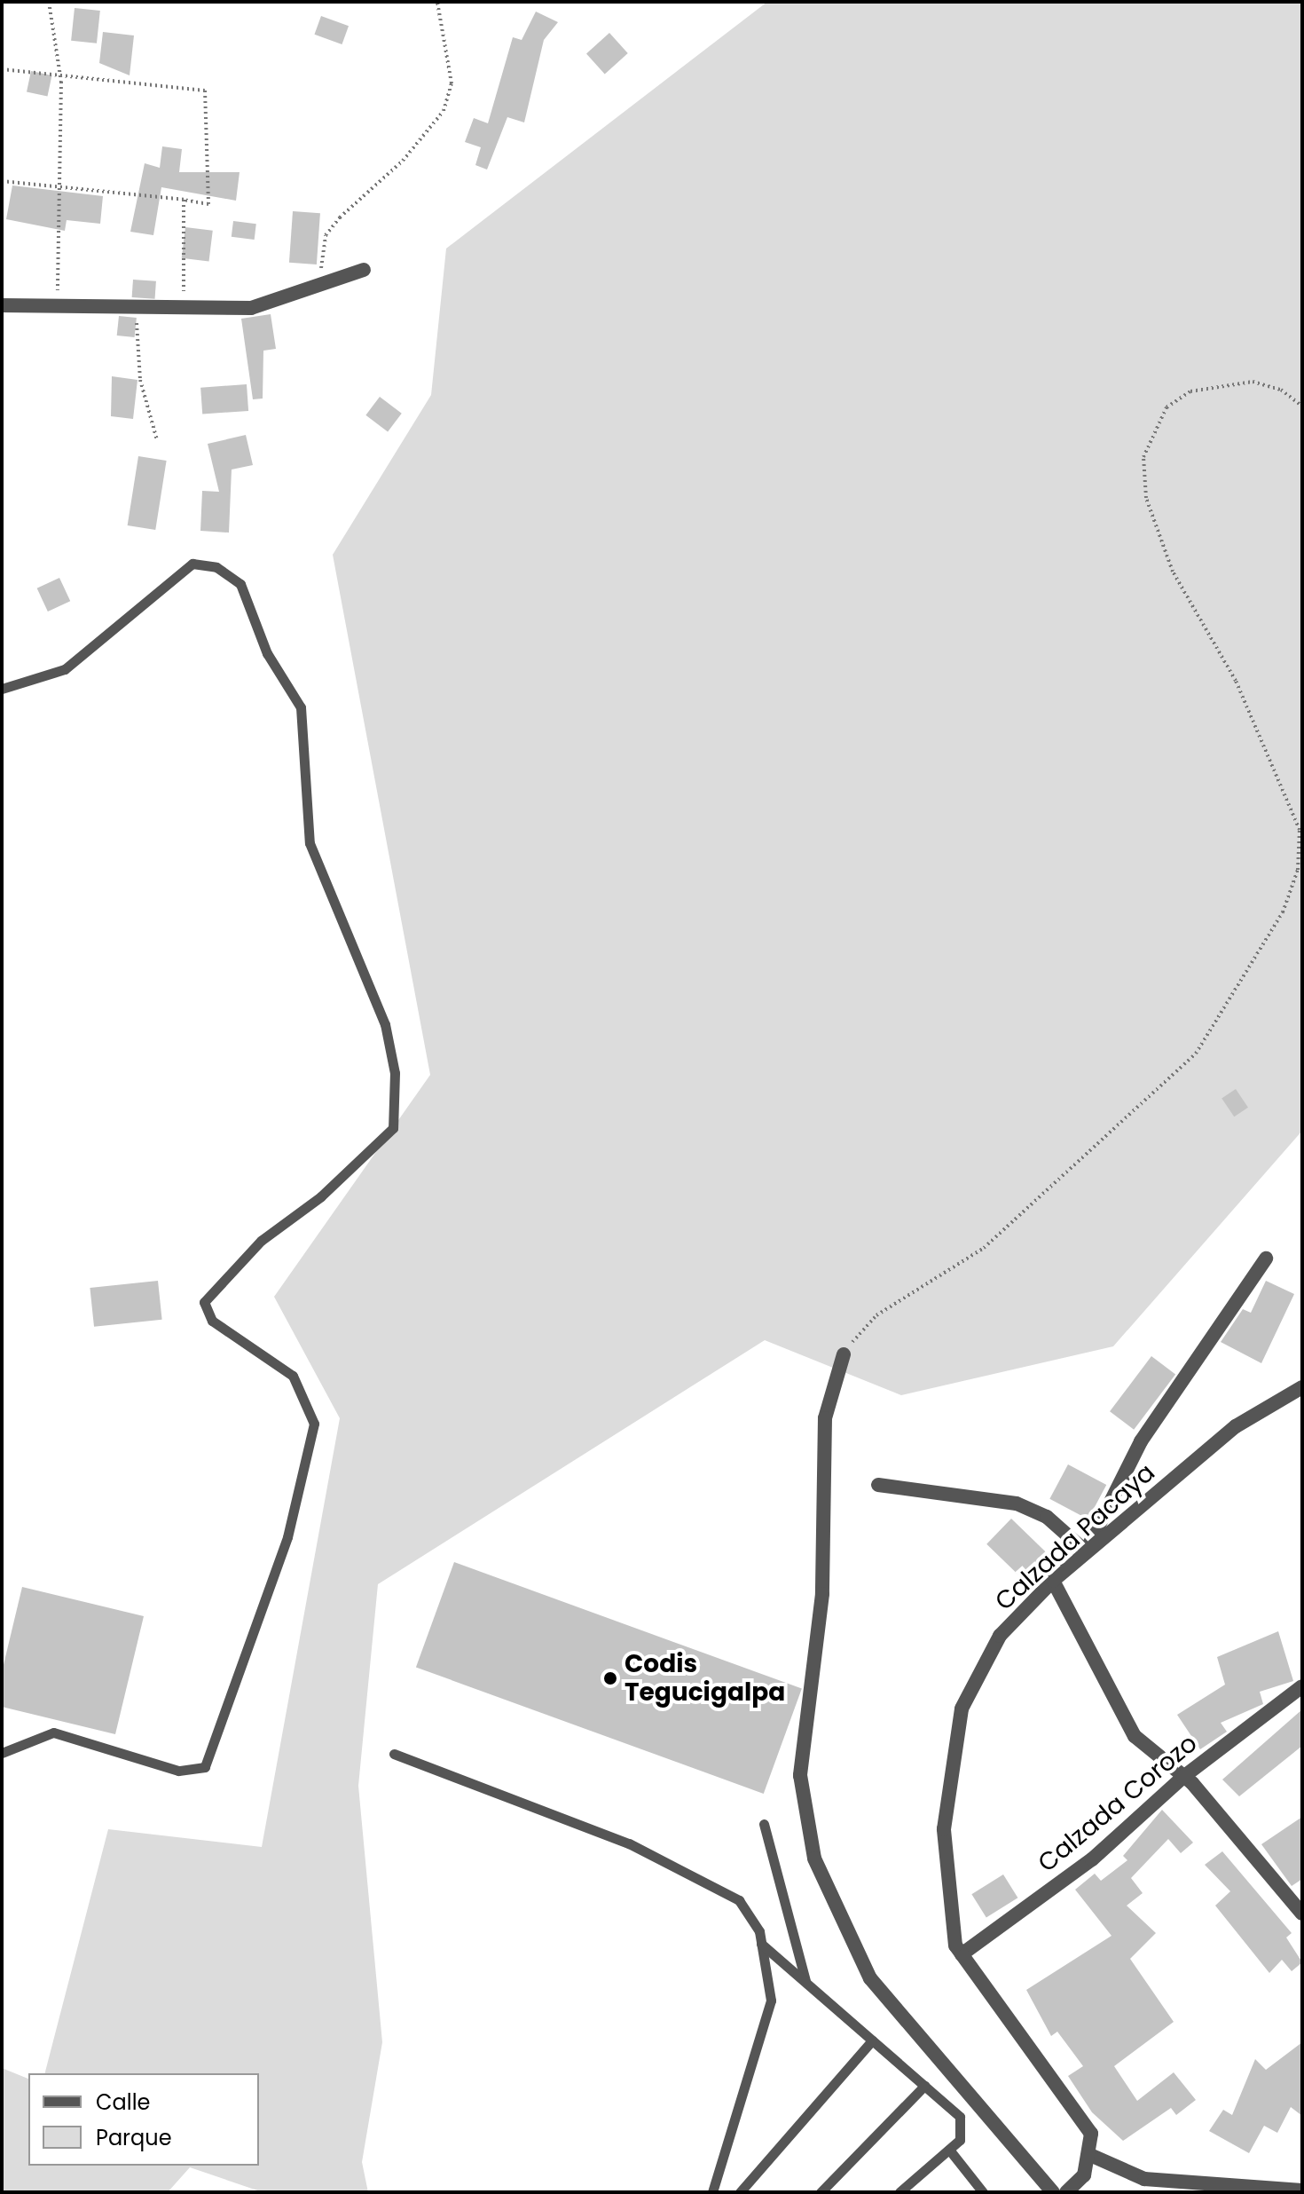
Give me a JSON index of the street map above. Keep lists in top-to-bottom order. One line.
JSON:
{"streets":{"street":["Calzada Pacaya","Calzada Corozo"]},"crossings":[["Calzada Pacaya","Calzada Corozo"]],"places":["Codis Tegucigalpa"],"legend":["Calle","Parque"]}
